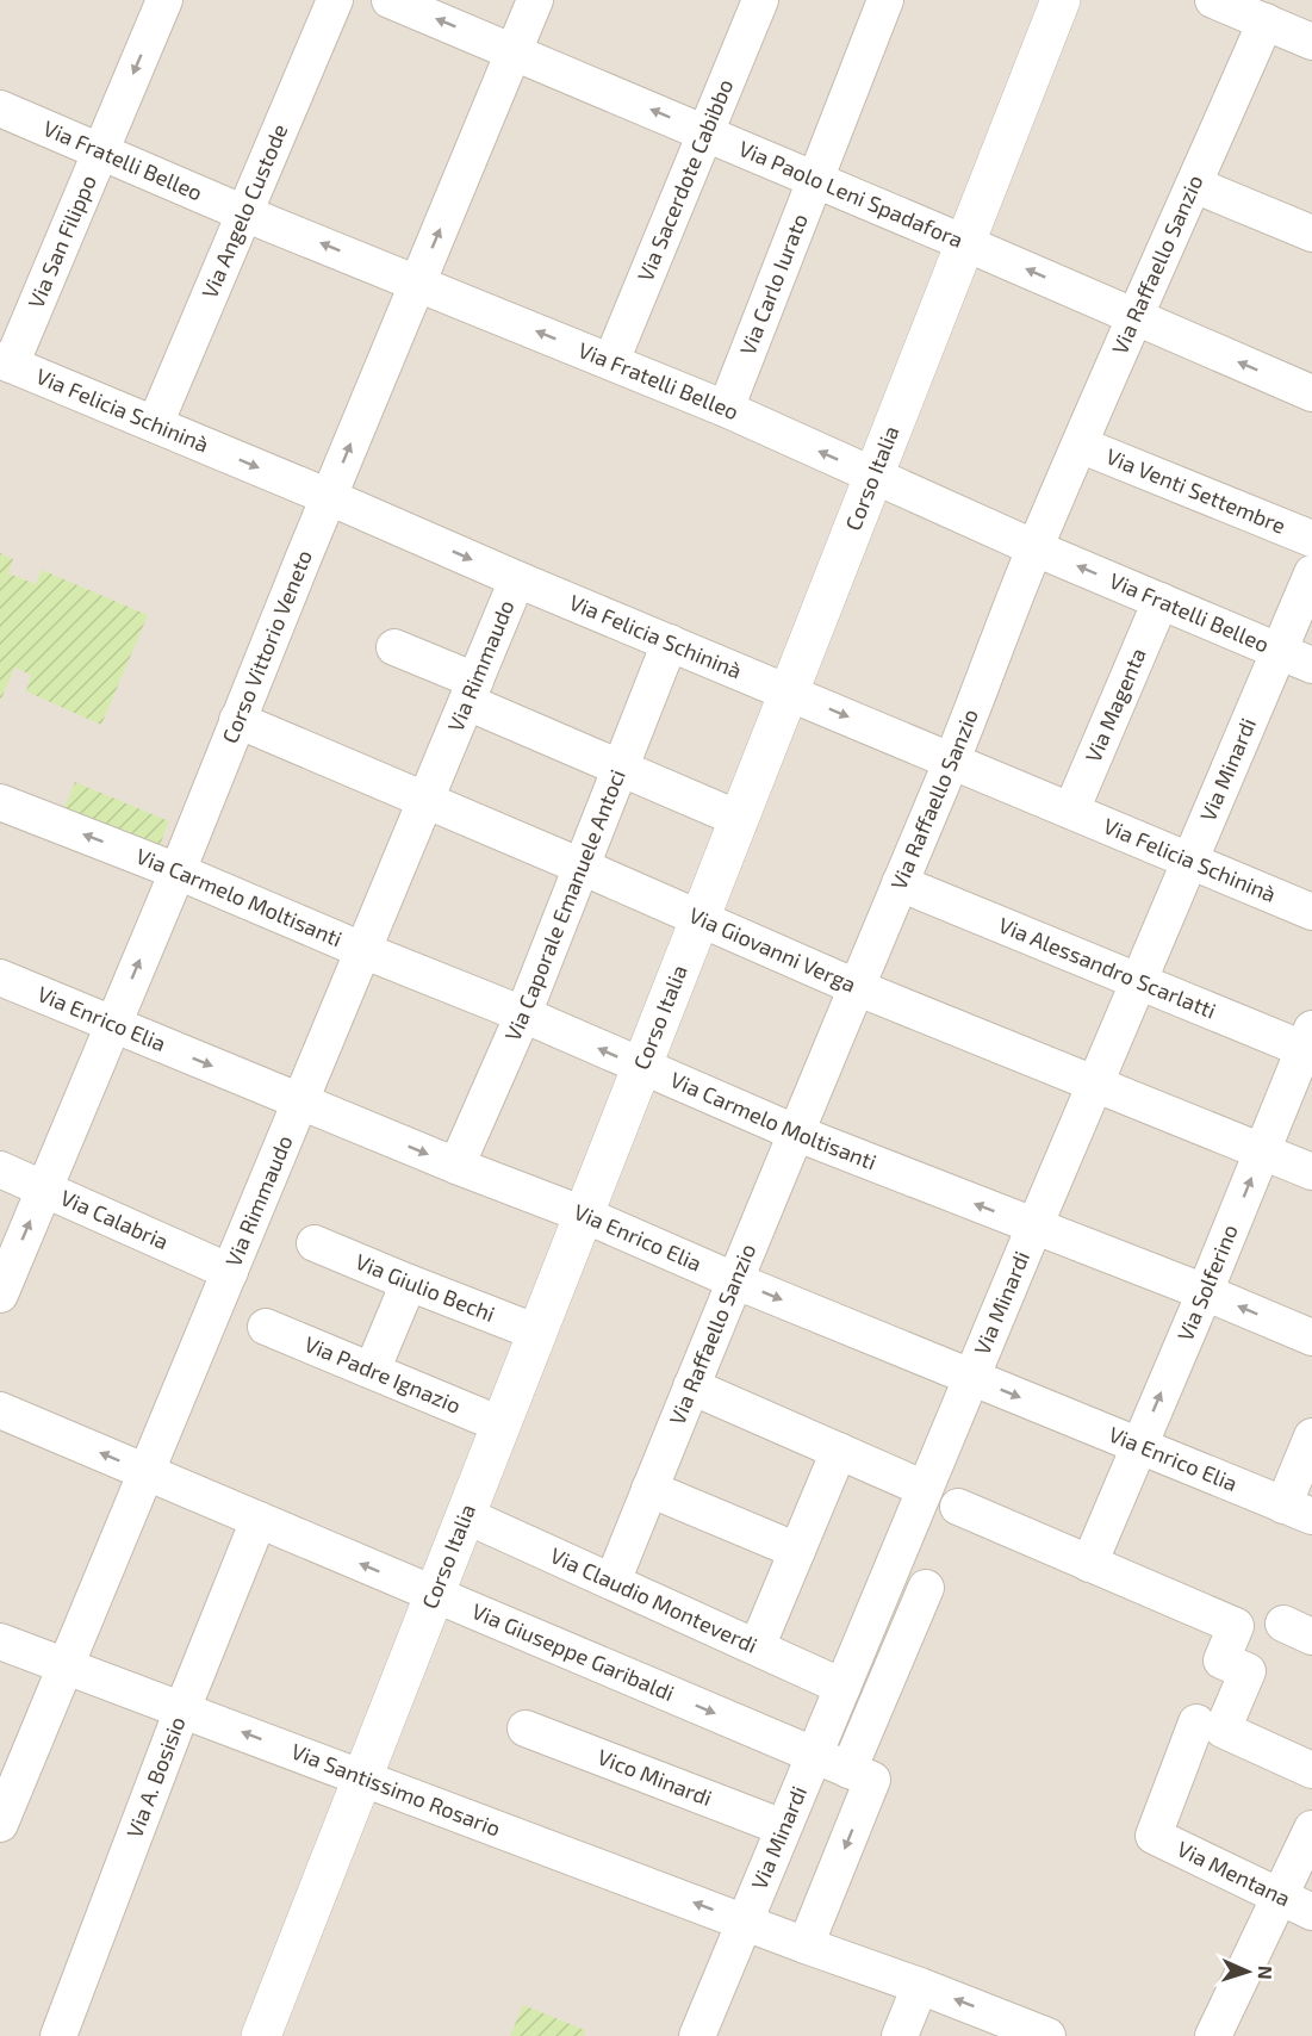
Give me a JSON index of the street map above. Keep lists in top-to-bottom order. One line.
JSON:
{"streets":{"street":["Via Fratelli Belleo","Via Sacerdote Cabibbo","Via Paolo Leni Spadafora","Via Angelo Custode","Via San Filippo","Via Raffaello Sanzio","Via Carlo Iurato","Via Felicia Schininà","Corso Italia","Via Venti Settembre","Corso Vittorio Veneto","Via Rimmaudo","Via Magenta","Via Minardi","Via Carmelo Moltisanti","Via Caporale Emanuele Antoci","Via Giovanni Verga","Via Alessandro Scarlatti","Via Enrico Elia","Via Calabria","Via Solferino","Via Giulio Bechi","Via Padre Ignazio","Via Claudio Monteverdi","Via Giuseppe Garibaldi","Via A. Bosisio","Vico Minardi","Via Santissimo Rosario","Via Mentana"]},"crossings":[["Via Fratelli Belleo","Via Sacerdote Cabibbo"],["Via Fratelli Belleo","Via Angelo Custode"],["Via Fratelli Belleo","Via San Filippo"],["Via Fratelli Belleo","Via Raffaello Sanzio"],["Via Fratelli Belleo","Via Carlo Iurato"],["Via Fratelli Belleo","Corso Italia"],["Via Fratelli Belleo","Corso Vittorio Veneto"],["Via Fratelli Belleo","Via Magenta"],["Via Fratelli Belleo","Via Minardi"],["Via Sacerdote Cabibbo","Via Paolo Leni Spadafora"],["Via Paolo Leni Spadafora","Via Raffaello Sanzio"],["Via Paolo Leni Spadafora","Via Carlo Iurato"],["Via Paolo Leni Spadafora","Corso Italia"],["Via Paolo Leni Spadafora","Corso Vittorio Veneto"],["Via Angelo Custode","Via Felicia Schininà"],["Via San Filippo","Via Felicia Schininà"],["Via Raffaello Sanzio","Via Felicia Schininà"],["Via Raffaello Sanzio","Via Venti Settembre"],["Via Raffaello Sanzio","Via Carmelo Moltisanti"],["Via Raffaello Sanzio","Via Giovanni Verga"],["Via Raffaello Sanzio","Via Alessandro Scarlatti"],["Via Raffaello Sanzio","Via Enrico Elia"],["Via Raffaello Sanzio","Via Claudio Monteverdi"],["Via Felicia Schininà","Corso Italia"],["Via Felicia Schininà","Corso Vittorio Veneto"],["Via Felicia Schininà","Via Rimmaudo"],["Via Felicia Schininà","Via Magenta"],["Via Felicia Schininà","Via Minardi"],["Via Felicia Schininà","Via Caporale Emanuele Antoci"],["Corso Italia","Via Carmelo Moltisanti"],["Corso Italia","Via Giovanni Verga"],["Corso Italia","Via Enrico Elia"],["Corso Italia","Via Giulio Bechi"],["Corso Italia","Via Padre Ignazio"],["Corso Italia","Via Claudio Monteverdi"],["Corso Italia","Via Giuseppe Garibaldi"],["Corso Italia","Via Santissimo Rosario"],["Corso Vittorio Veneto","Via Carmelo Moltisanti"],["Corso Vittorio Veneto","Via Giovanni Verga"],["Corso Vittorio Veneto","Via Enrico Elia"],["Corso Vittorio Veneto","Via Calabria"],["Via Rimmaudo","Via Carmelo Moltisanti"],["Via Rimmaudo","Via Giovanni Verga"],["Via Rimmaudo","Via Enrico Elia"],["Via Rimmaudo","Via Calabria"],["Via Rimmaudo","Via Giuseppe Garibaldi"],["Via Rimmaudo","Via Santissimo Rosario"],["Via Minardi","Via Carmelo Moltisanti"],["Via Minardi","Via Giovanni Verga"],["Via Minardi","Via Alessandro Scarlatti"],["Via Minardi","Via Enrico Elia"],["Via Minardi","Via Claudio Monteverdi"],["Via Minardi","Via Giuseppe Garibaldi"],["Via Minardi","Vico Minardi"],["Via Minardi","Via Santissimo Rosario"],["Via Carmelo Moltisanti","Via Caporale Emanuele Antoci"],["Via Carmelo Moltisanti","Via Solferino"],["Via Caporale Emanuele Antoci","Via Giovanni Verga"],["Via Caporale Emanuele Antoci","Via Enrico Elia"],["Via Giovanni Verga","Via Solferino"],["Via Alessandro Scarlatti","Via Solferino"],["Via Enrico Elia","Via Solferino"],["Via Giuseppe Garibaldi","Via A. Bosisio"],["Via A. Bosisio","Via Santissimo Rosario"]],"one_way":["Via Fratelli Belleo","Via Paolo Leni Spadafora","Via San Filippo","Via Felicia Schininà","Corso Vittorio Veneto","Via Solferino","Via Santissimo Rosario"],"north":"right"}
